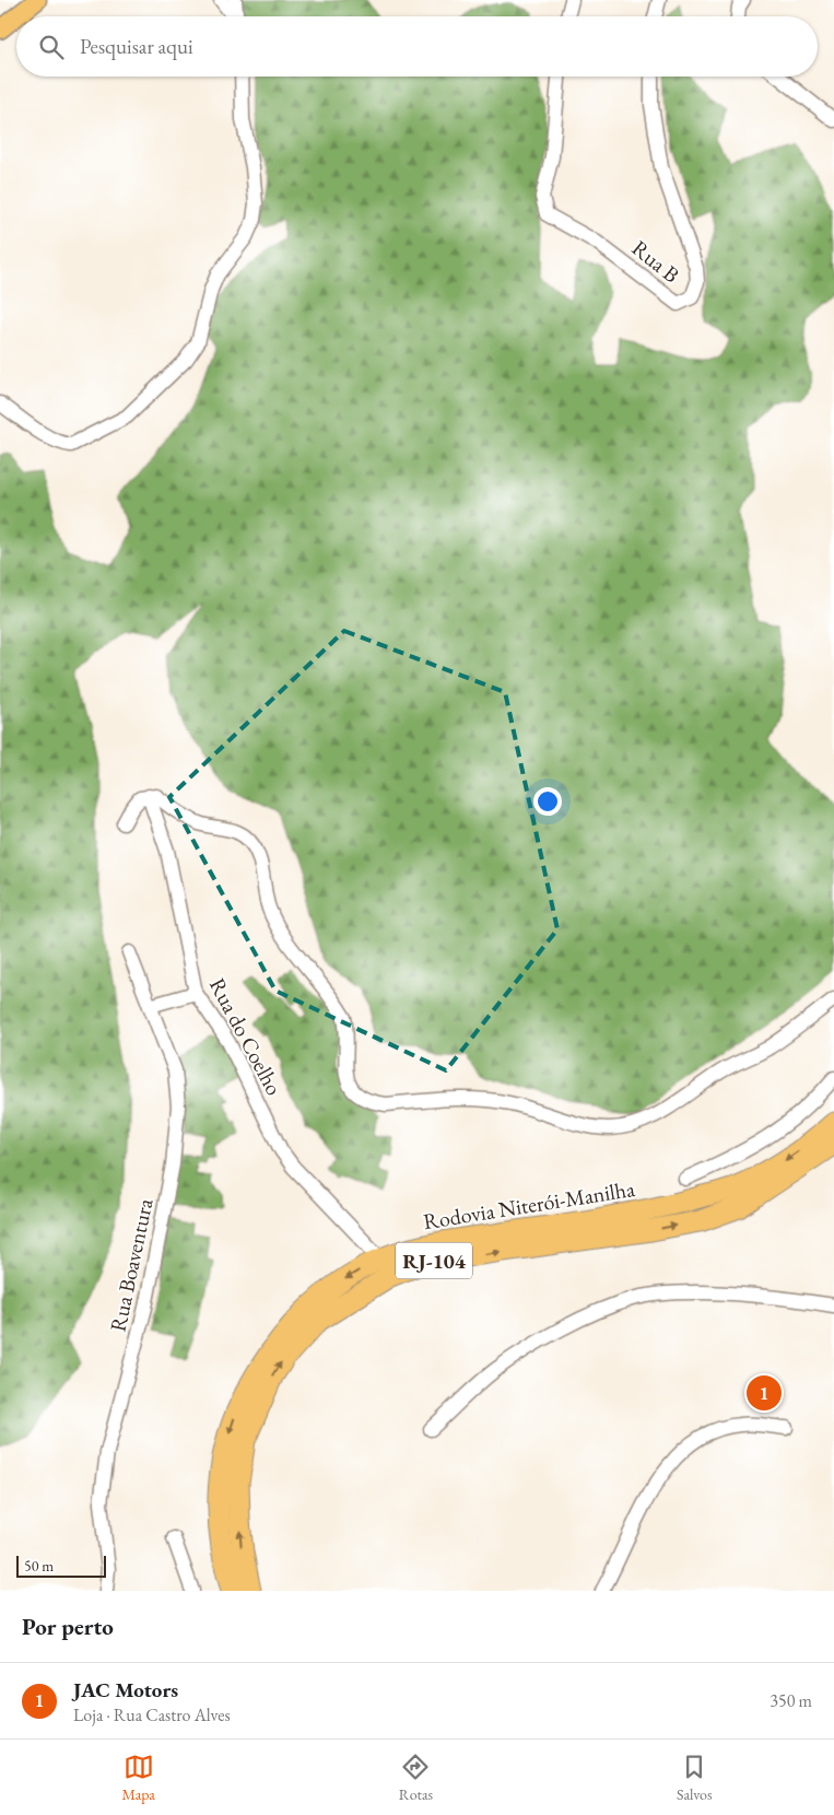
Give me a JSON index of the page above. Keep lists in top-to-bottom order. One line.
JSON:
{"streets":{"highway":["Rodovia Niterói-Manilha","RJ-104"],"street":["Rua B","Rua do Coelho","Rua Boaventura"]},"crossings":[["Rua do Coelho","Rodovia Niterói-Manilha"]],"scale_bar":"50 m","page":{"search":"Pesquisar aqui","pins":"1","scale":"50 m","heading":"Por perto","list":[{"mark":"1","name":"JAC Motors","note":"Loja · Rua Castro Alves","value":"350 m"}],"nav":["Mapa","Rotas","Salvos"]}}
